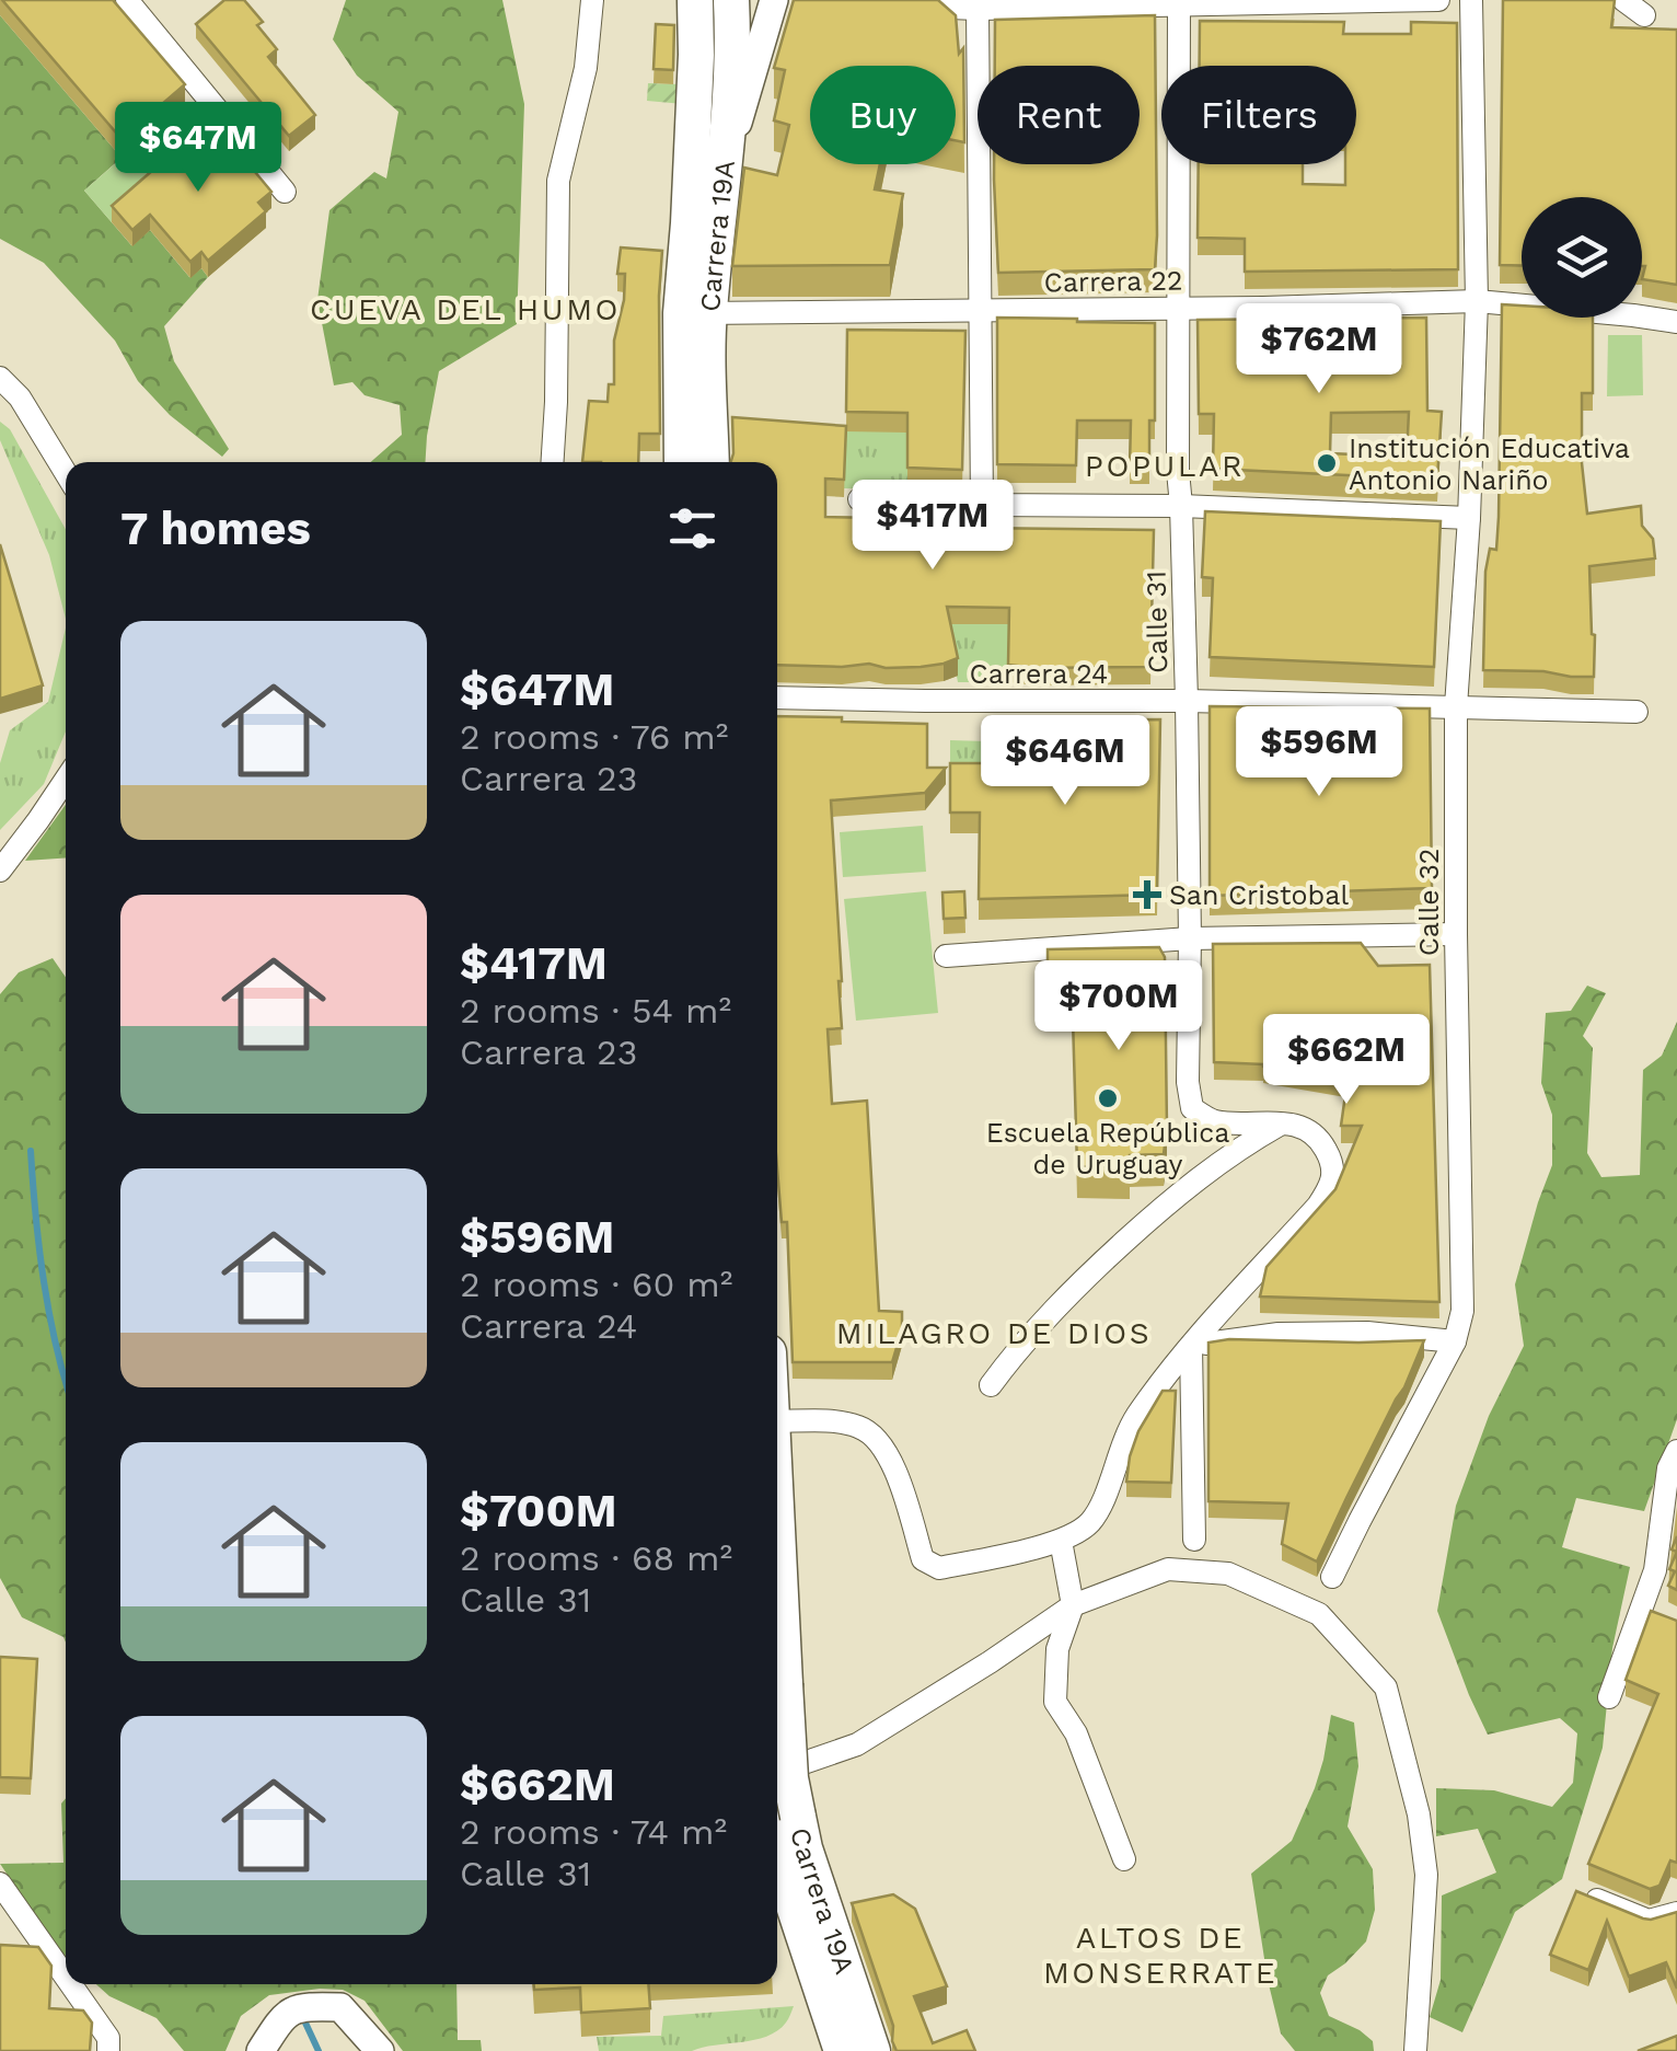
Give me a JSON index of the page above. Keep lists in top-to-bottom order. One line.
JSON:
{"streets":{"main road":["Carrera 19A"],"street":["Carrera 22","Calle 31","Carrera 24","Calle 32"]},"crossings":[["Carrera 19A","Carrera 22"],["Carrera 22","Calle 31"],["Carrera 22","Calle 32"],["Calle 31","Carrera 24"],["Carrera 24","Calle 32"]],"districts":["CUEVA DEL HUMO","POPULAR","MILAGRO DE DIOS","ALTOS DE MONSERRATE"],"places":{"other":["Institución Educativa Antonio Nariño","Escuela República de Uruguay"],"health":["San Cristobal"]},"page":{"chip":["Buy","Rent","Filters"],"price":["$647M","$762M","$417M","$596M","$646M","$700M","$662M"],"heading":"7 homes","list":[{"name":"$647M","note":"2 rooms · 76 m² · Carrera 23"},{"name":"$417M","note":"2 rooms · 54 m² · Carrera 23"},{"name":"$596M","note":"2 rooms · 60 m² · Carrera 24"},{"name":"$700M","note":"2 rooms · 68 m² · Calle 31"},{"name":"$662M","note":"2 rooms · 74 m² · Calle 31"}]}}
